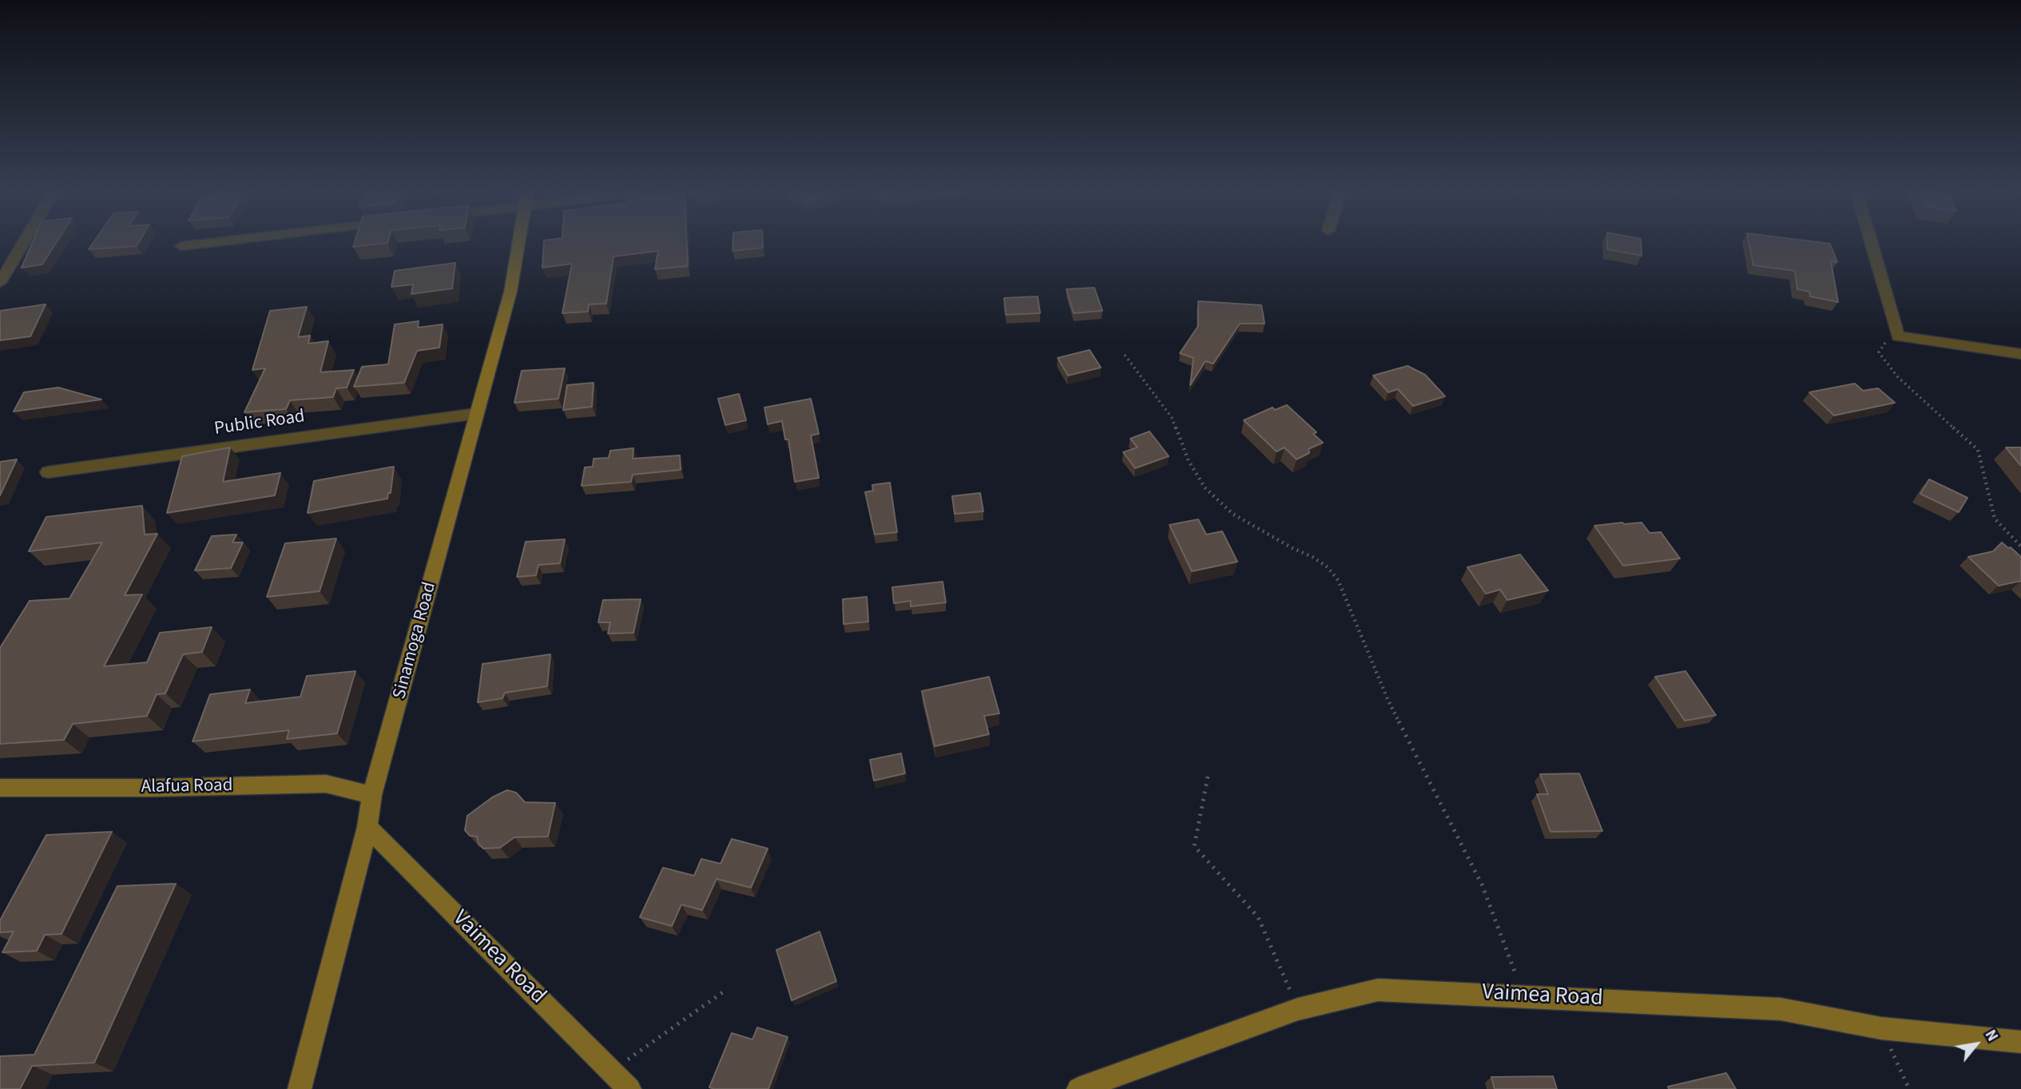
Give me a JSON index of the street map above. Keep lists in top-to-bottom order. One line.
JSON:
{"streets":{"street":["Public Road","Sinamoga Road","Alafua Road","Vaimea Road"]},"crossings":[["Public Road","Sinamoga Road"],["Sinamoga Road","Alafua Road"],["Sinamoga Road","Vaimea Road"]],"north":"top right"}
